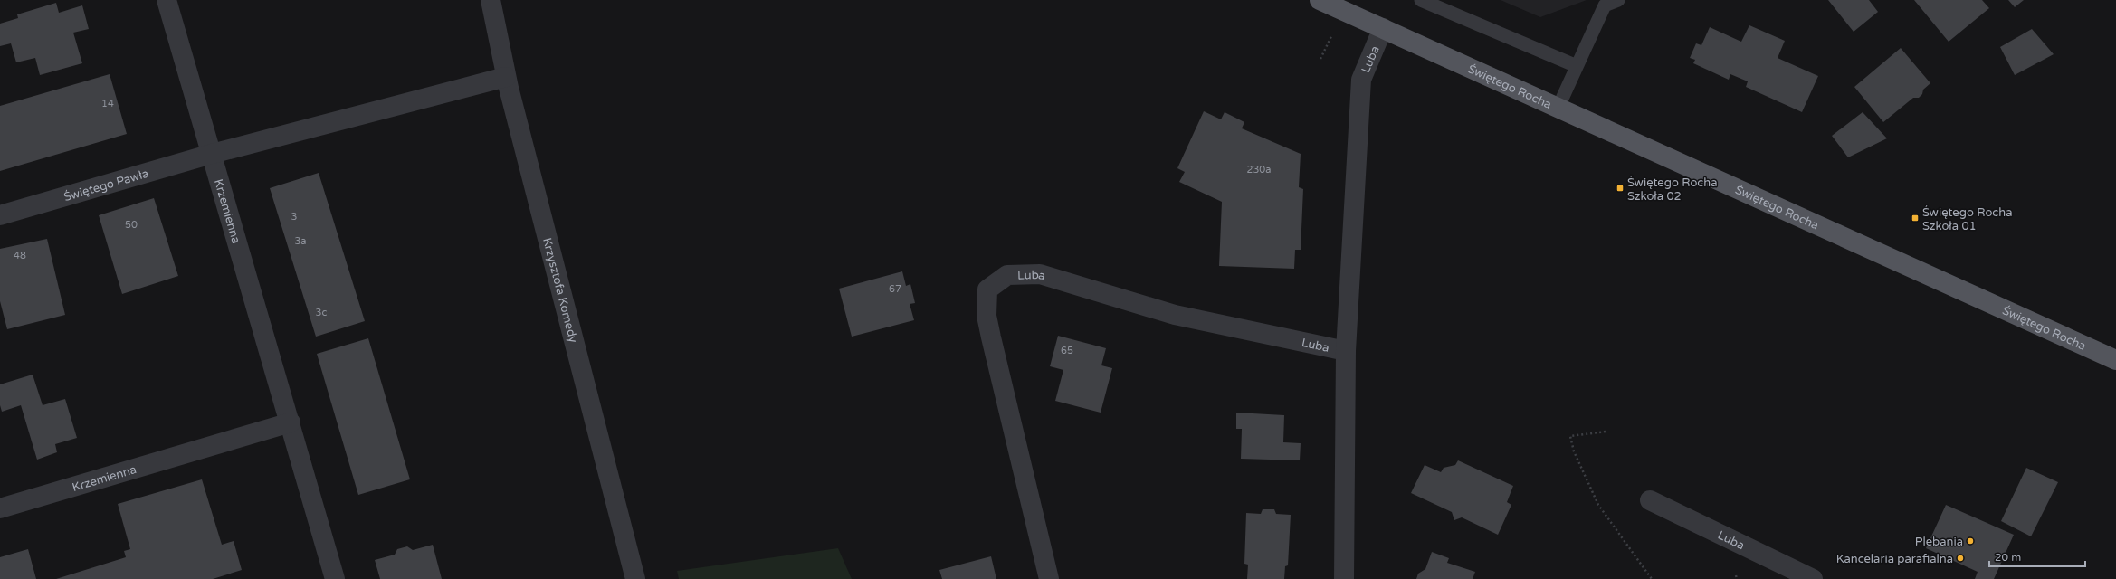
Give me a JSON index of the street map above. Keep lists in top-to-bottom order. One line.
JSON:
{"streets":{"main road":["Świętego Rocha"],"street":["Luba","Świętego Pawła","Krzemienna","Krzysztofa Komedy"]},"crossings":[["Luba","Świętego Rocha"],["Świętego Pawła","Krzemienna"],["Świętego Pawła","Krzysztofa Komedy"]],"places":{"transit":["Świętego Rocha Szkoła 02","Świętego Rocha Szkoła 01"],"other":["Plebania","Kancelaria parafialna"]},"house_numbers":["14","230a","3","50","3a","48","67","3c","65"],"scale_bar":"20 m"}
